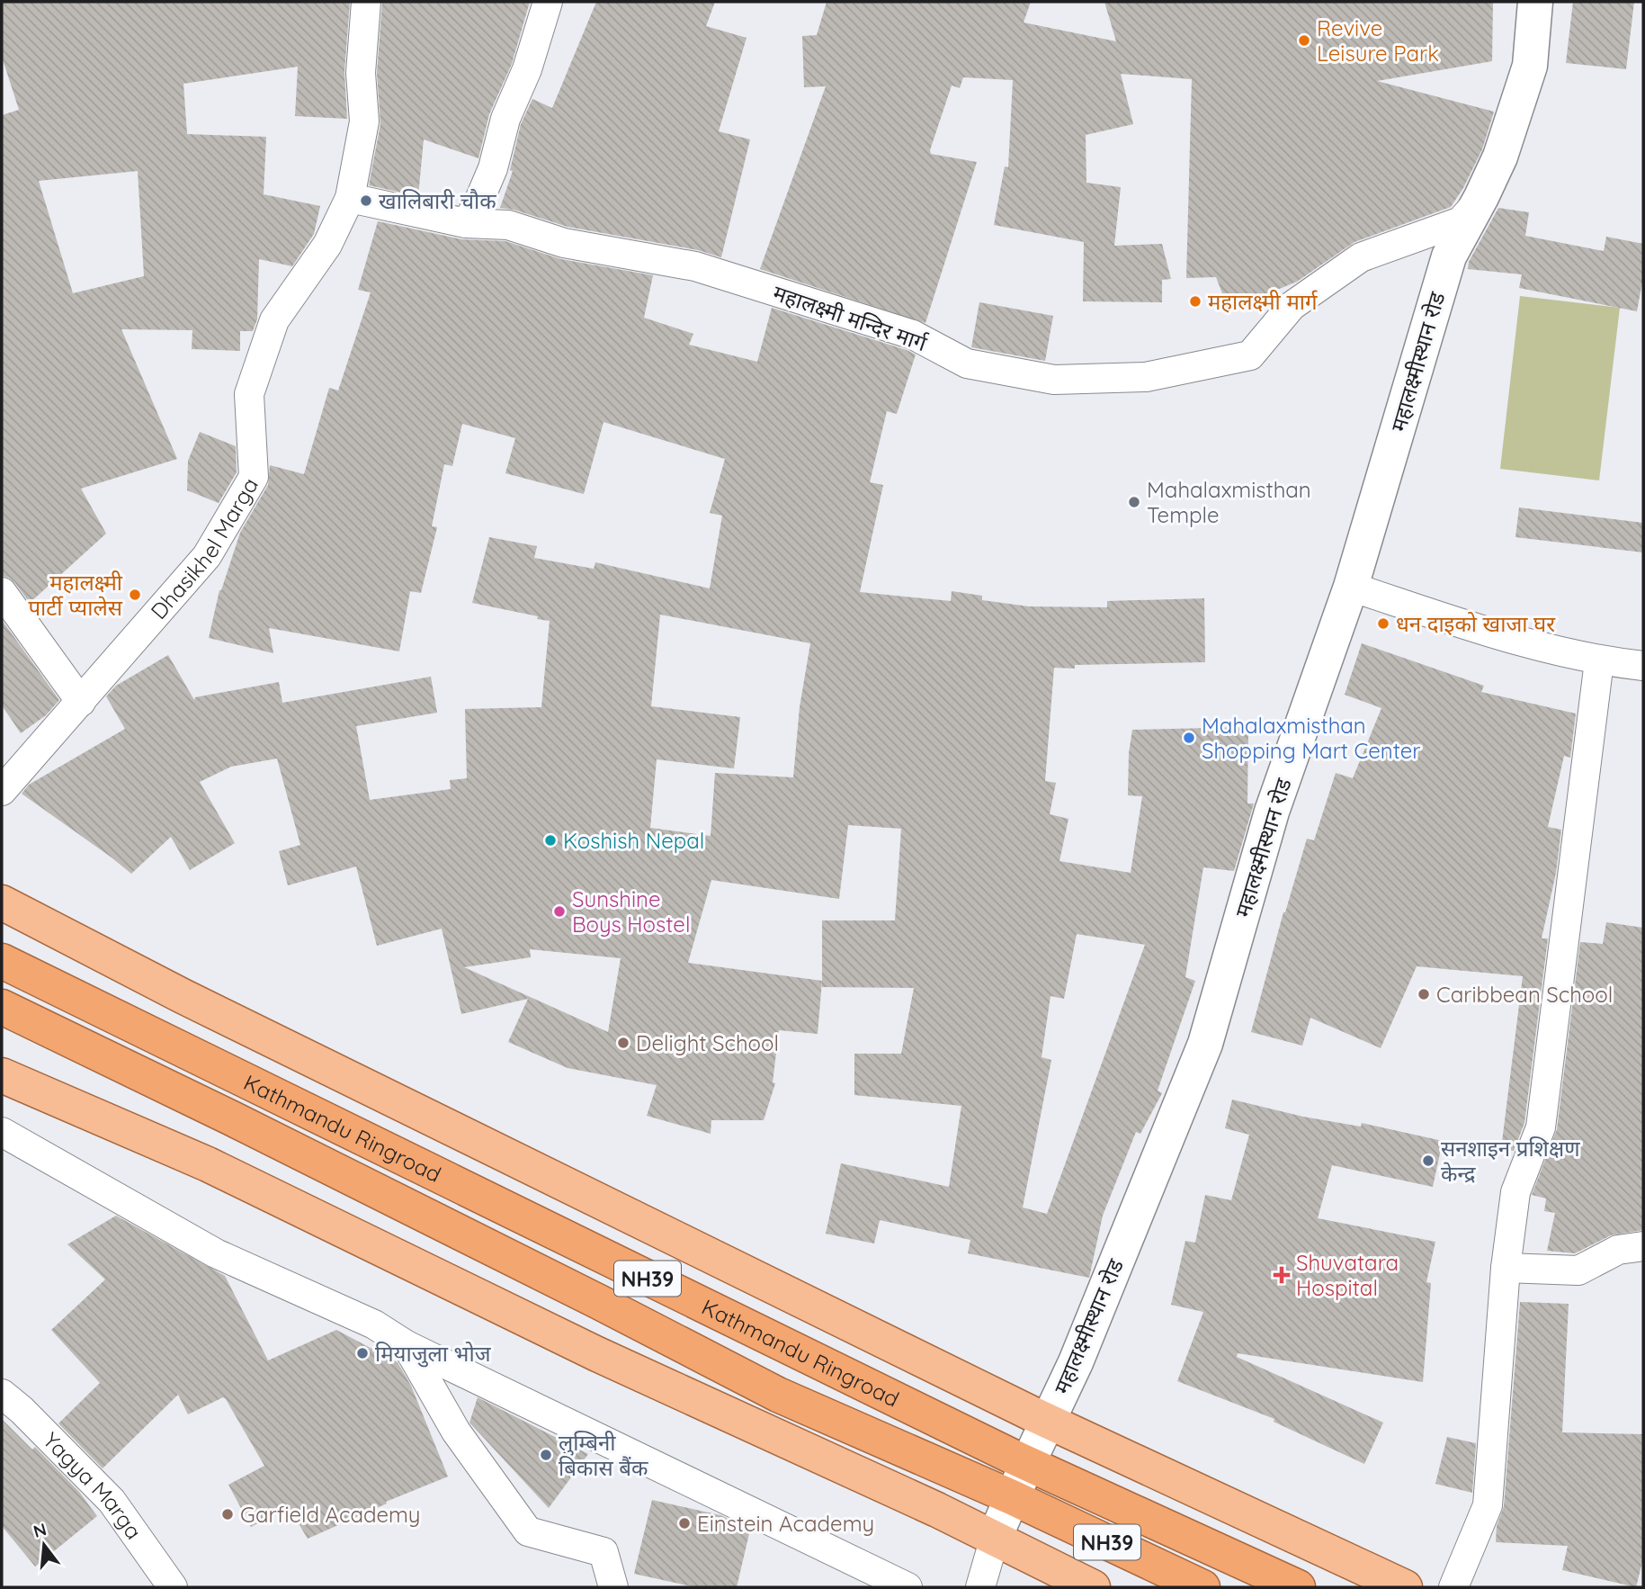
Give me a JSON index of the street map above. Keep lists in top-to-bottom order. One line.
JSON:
{"streets":{"highway":["Kathmandu Ringroad","NH39"],"street":["महालक्ष्मी मन्दिर मार्ग","महालक्ष्मीस्थान रोड","Dhasikhel Marga","Yagya Marga"]},"crossings":[["महालक्ष्मी मन्दिर मार्ग","महालक्ष्मीस्थान रोड"],["महालक्ष्मीस्थान रोड","Kathmandu Ringroad"]],"places":{"other":["Revive Leisure Park","खालिबारी चौक","महालक्ष्मी मार्ग","Mahalaxmisthan Temple","महालक्ष्मी पार्टी प्यालेस","धन दाइको खाजा घर","Mahalaxmisthan Shopping Mart Center","Koshish Nepal","Sunshine Boys Hostel","Caribbean School","Delight School","सनशाइन प्रशिक्षण केन्द्र","मियाजुला भोज","लुम्बिनी बिकास बैंक","Garfield Academy","Einstein Academy"],"health":["Shuvatara Hospital"]},"north":"top"}
